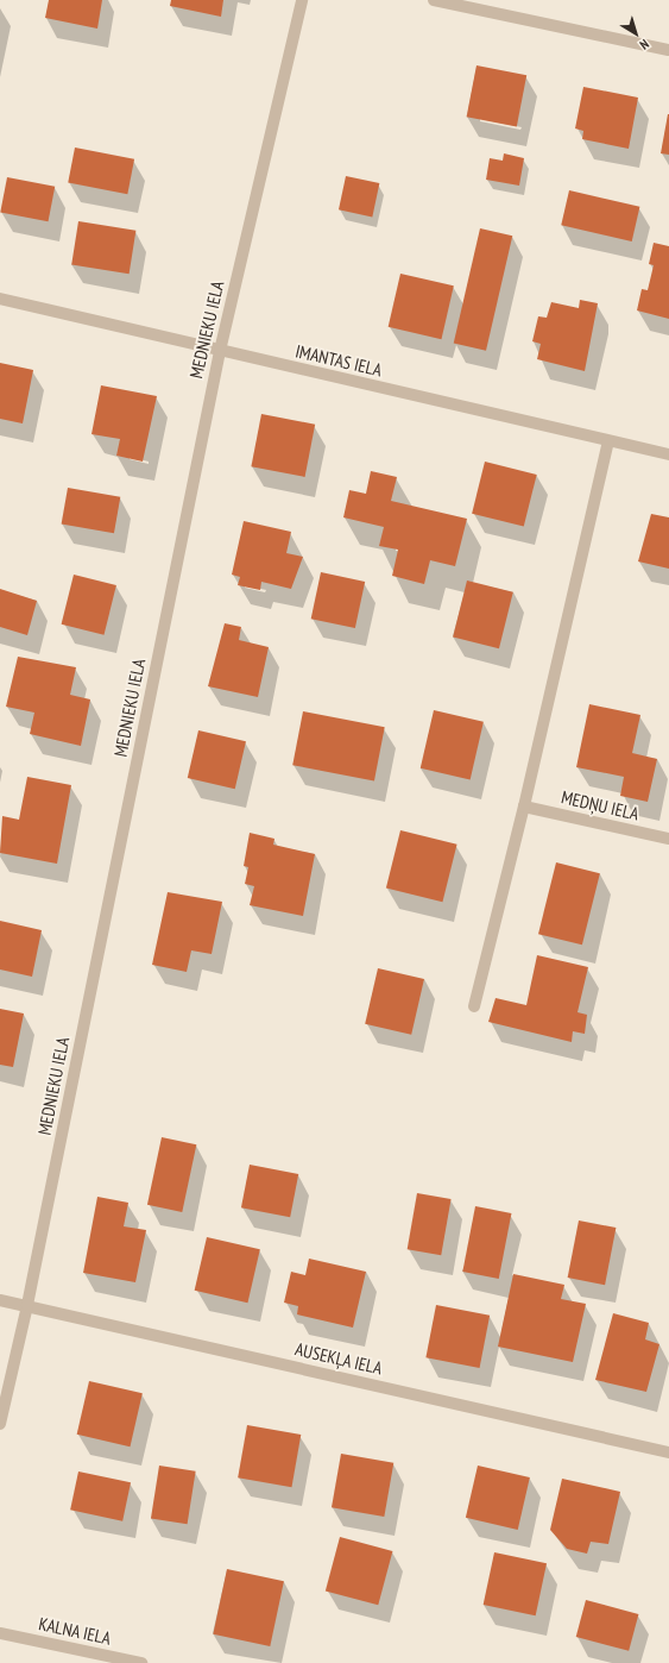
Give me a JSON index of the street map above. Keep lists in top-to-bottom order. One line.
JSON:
{"streets":{"street":["MEDNIEKU IELA","IMANTAS IELA","MEDŅU IELA","AUSEKĻA IELA","KALNA IELA"]},"crossings":[["MEDNIEKU IELA","IMANTAS IELA"],["MEDNIEKU IELA","AUSEKĻA IELA"]],"north":"bottom right"}
